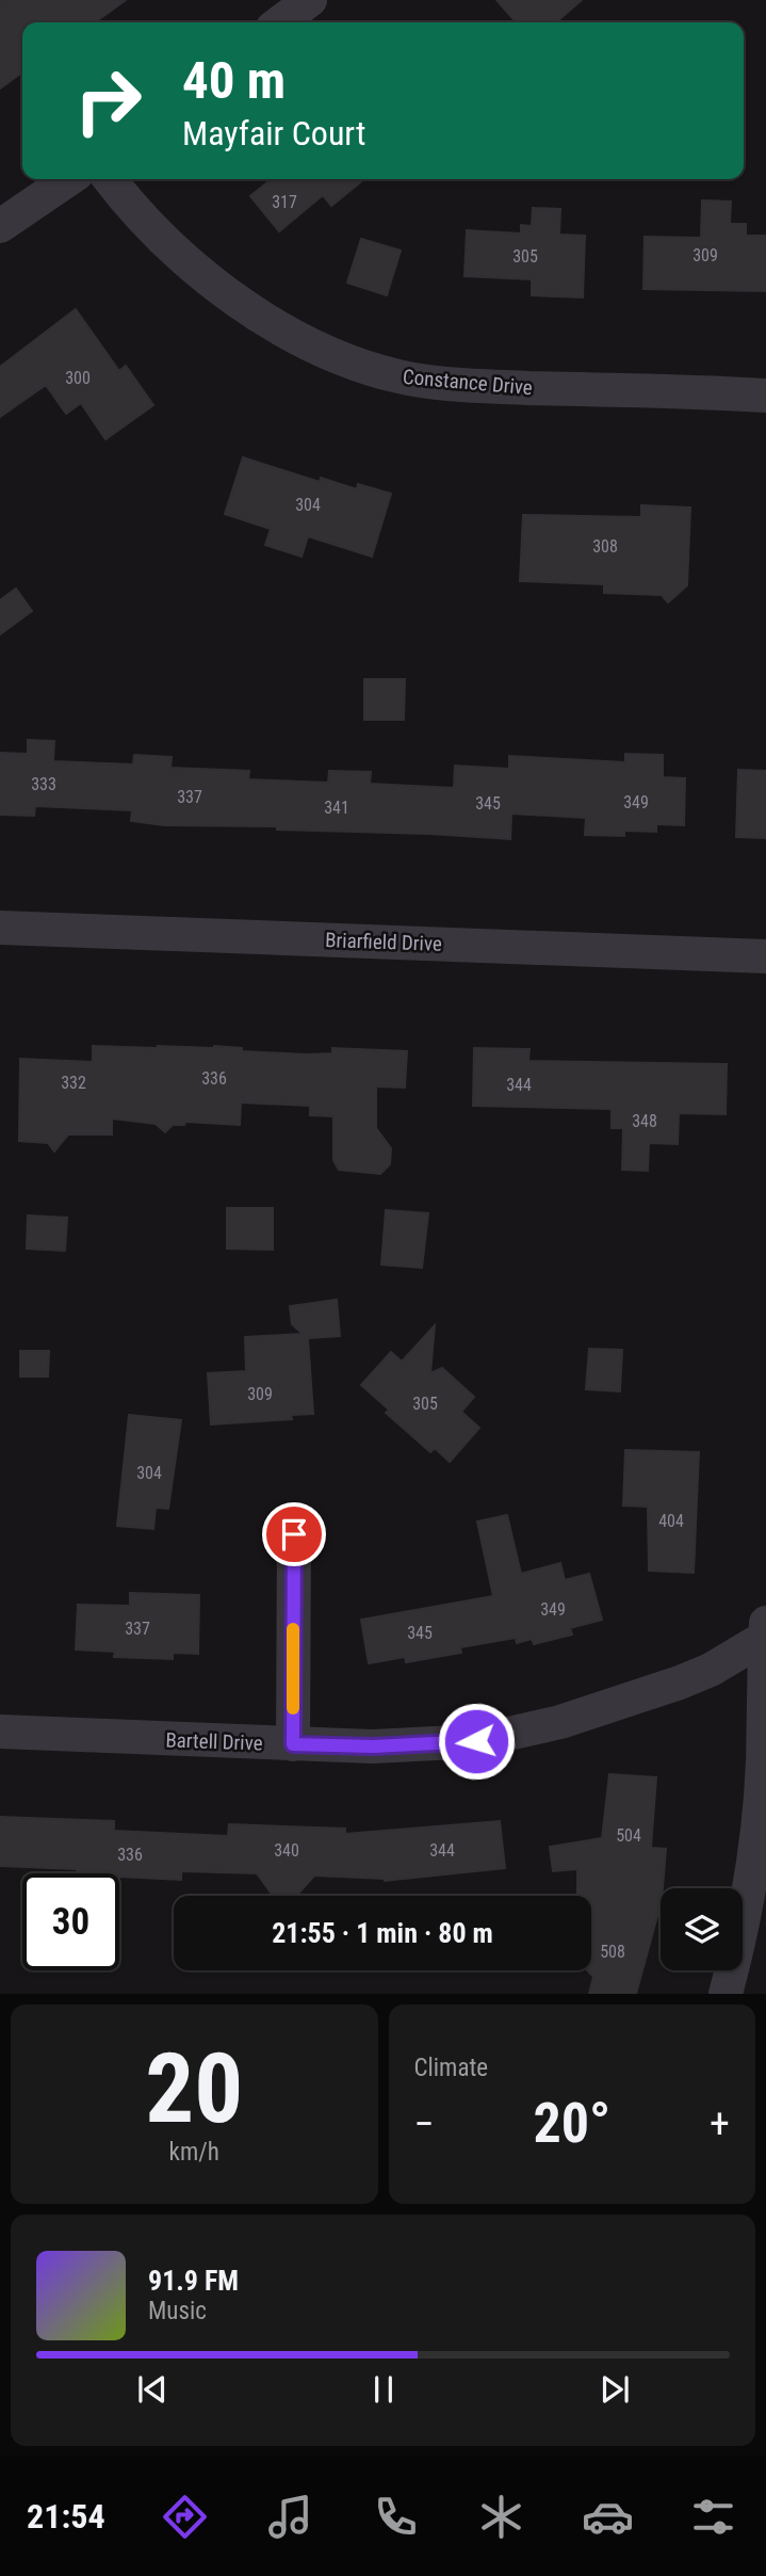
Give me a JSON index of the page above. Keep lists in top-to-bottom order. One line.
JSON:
{"streets":{"street":["Constance Drive","Briarfield Drive","Bartell Drive"]},"house_numbers":["317","309","305","300","304","308","333","337","349","345","341","336","332","344","348","309","305","304","404","349","337","345","504","340","344","336","508"],"page":{"turn":["40 m","Mayfair Court"],"limit":"30","trip":"21:55 · 1 min · 80 m","tile":[["20","km/h"],"Climate"],"heat":["−","20°","+"],"song":["91.9 FM","Music"],"tabs":"21:54"}}
